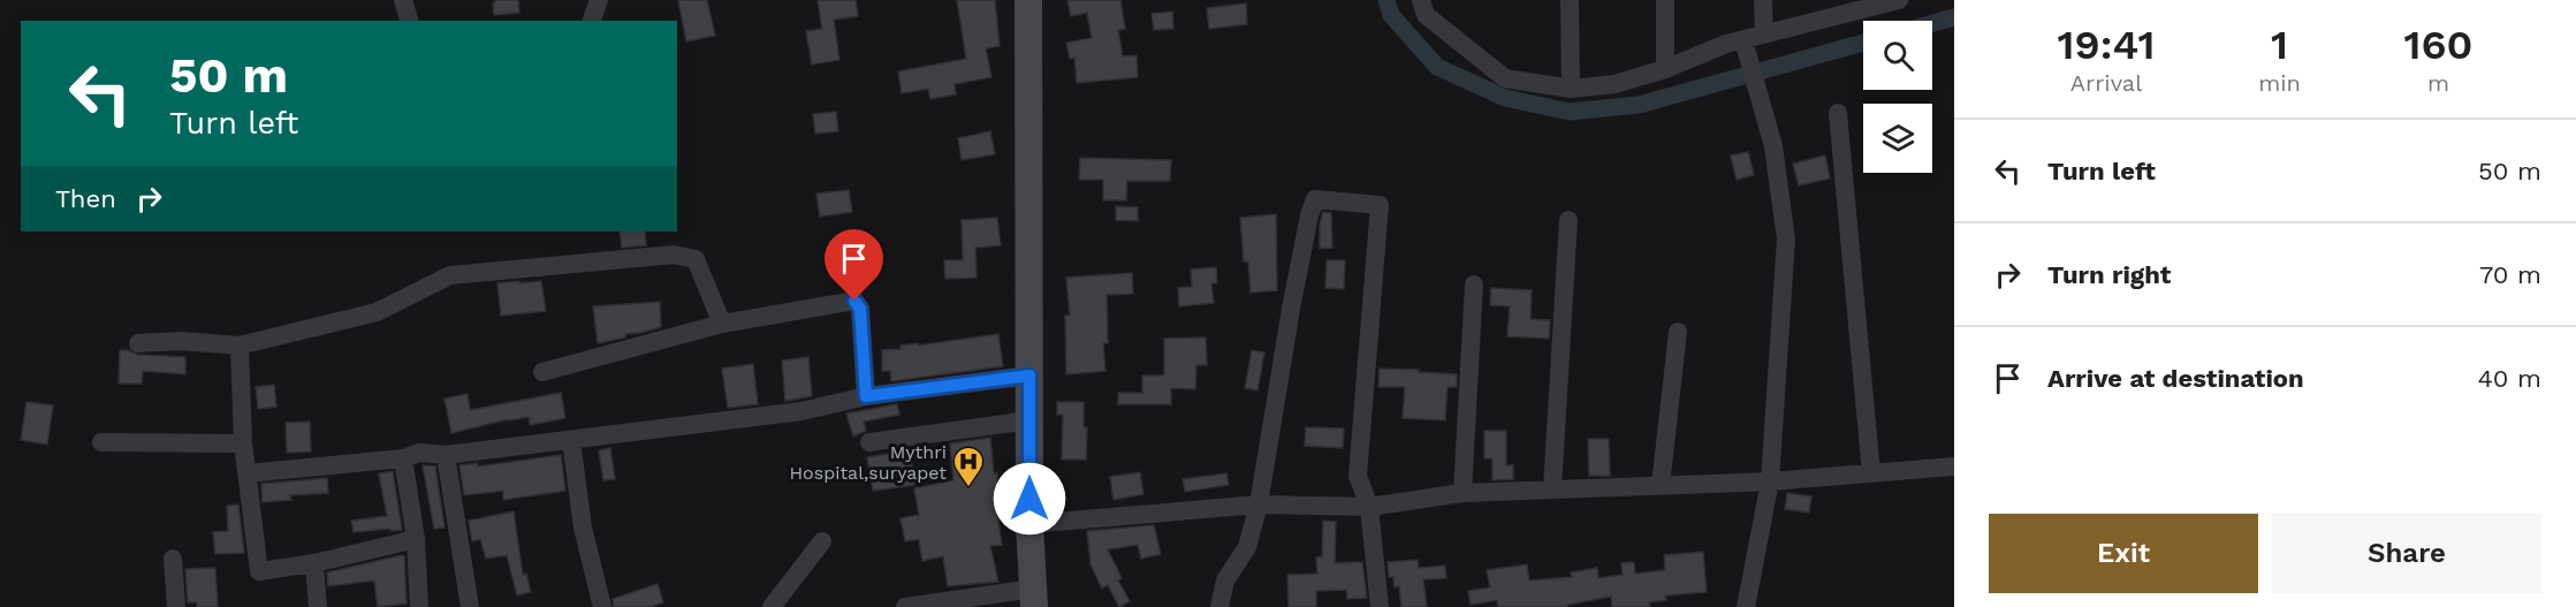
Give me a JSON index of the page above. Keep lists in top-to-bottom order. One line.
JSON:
{"places":{"hospital":["Mythri Hospital,suryapet"]},"page":{"eta":["19:41","Arrival","1","min","160","m"],"turn":["50 m","Turn left"],"list":[{"name":"Turn left","value":"50 m"},{"name":"Turn right","value":"70 m"},{"name":"Arrive at destination","value":"40 m"}],"then":"Then","buttons":["Exit","Share"]}}
